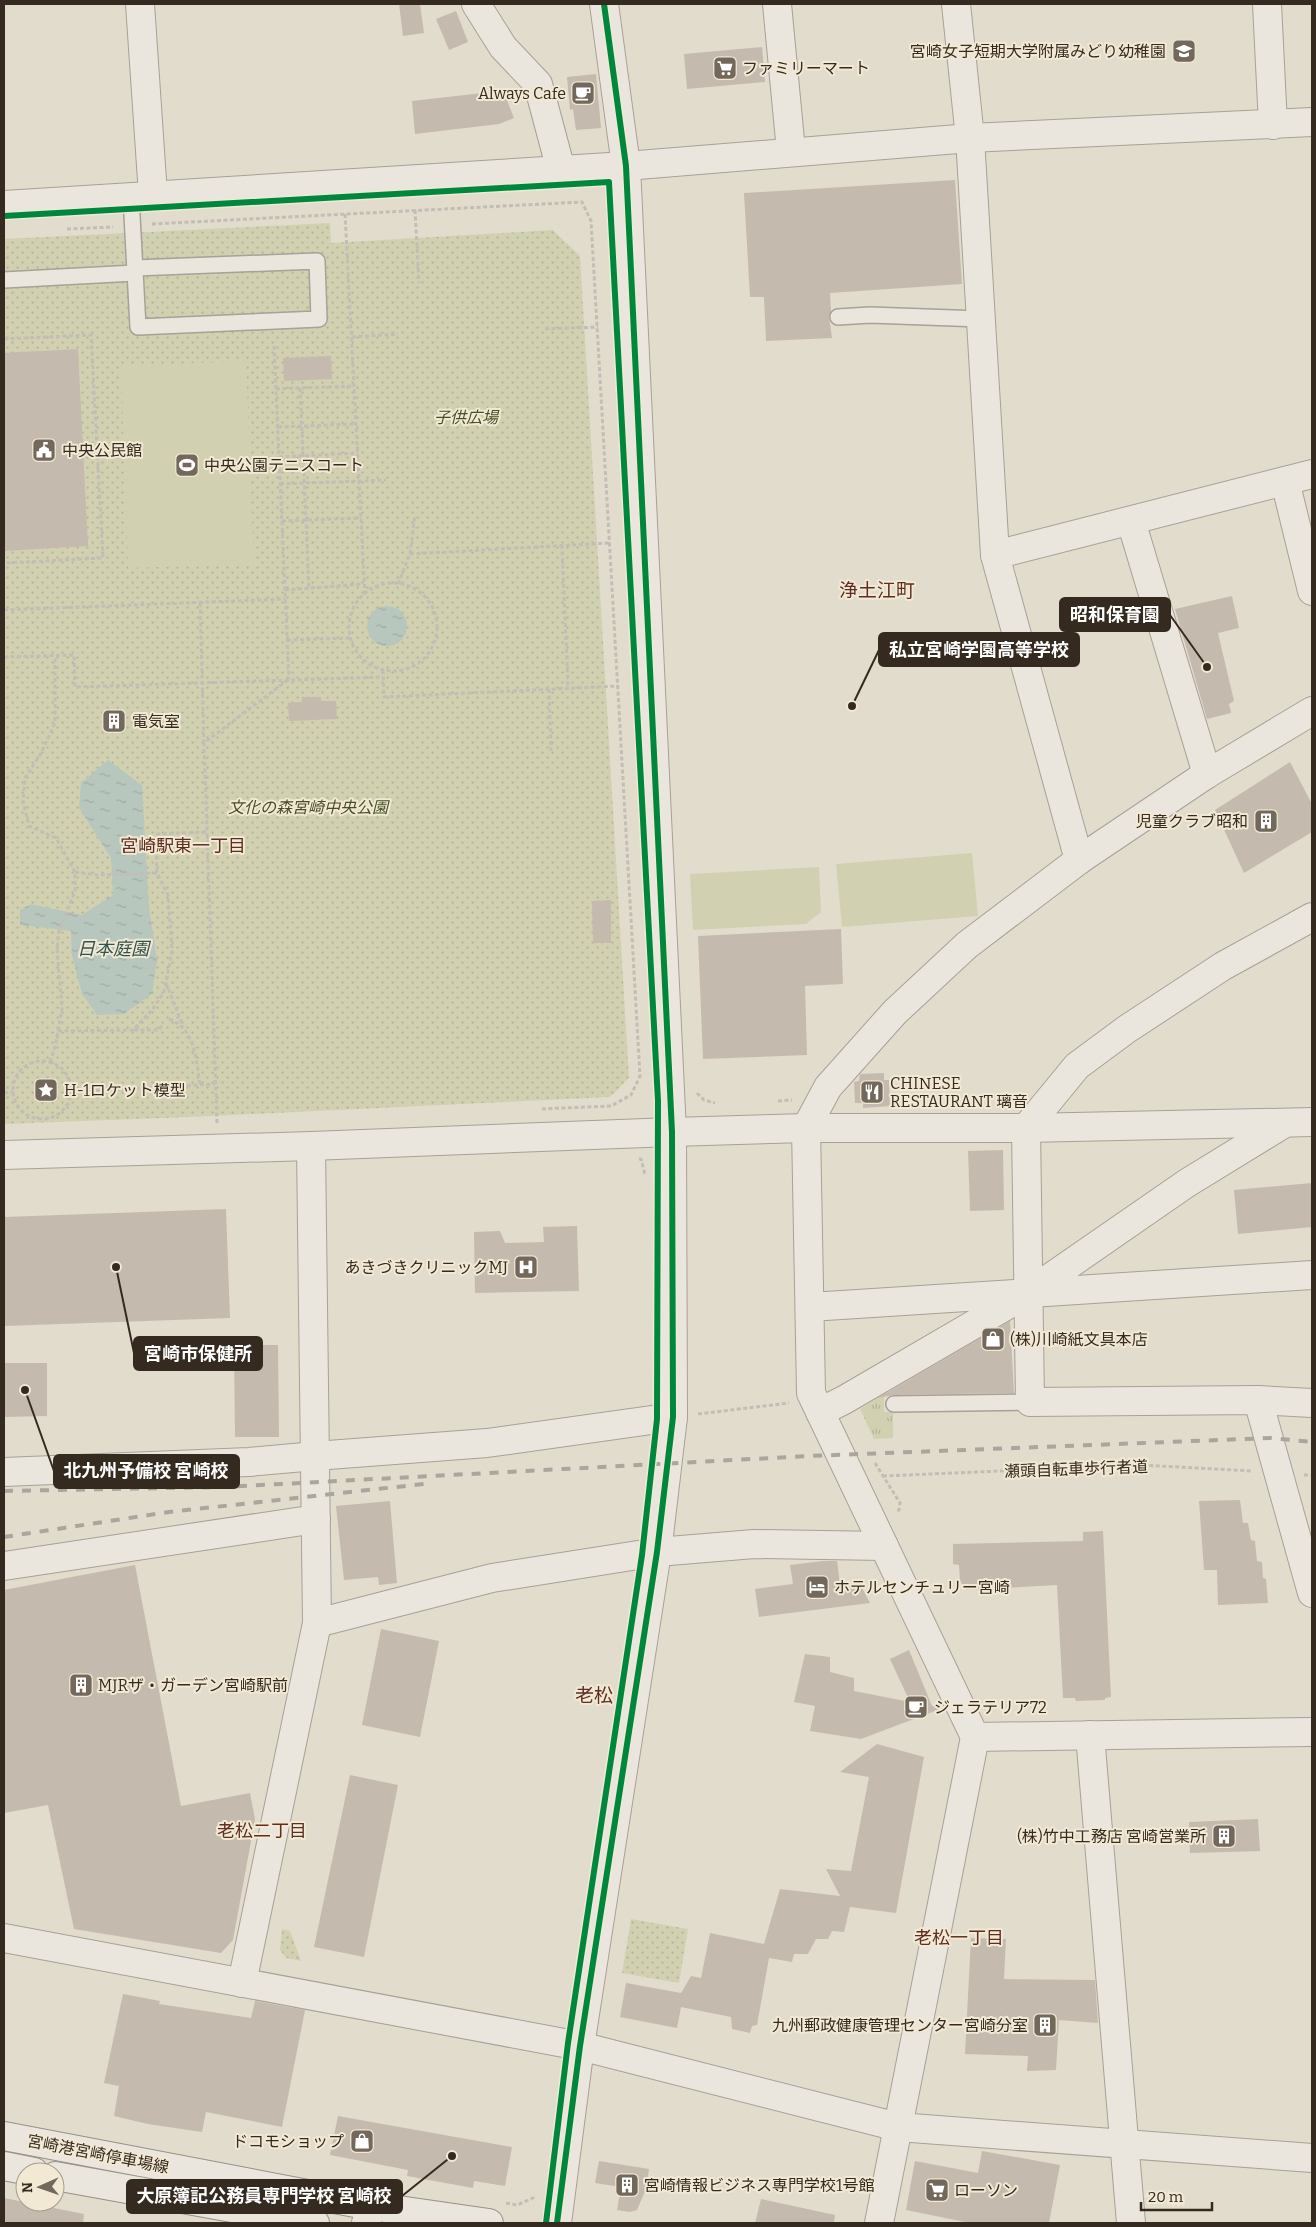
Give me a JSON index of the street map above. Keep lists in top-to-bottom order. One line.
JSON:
{"streets":{"street":["宮崎港宮崎停車場線"],"path":["瀬頭自転車歩行者道"]},"districts":["浄土江町","宮崎駅東一丁目","老松","老松二丁目","老松一丁目"],"water":["日本庭園"],"parks":["子供広場","文化の森宮崎中央公園"],"places":{"school or university":["宮崎女子短期大学附属みどり幼稚園"],"supermarket":["ファミリーマート","ローソン"],"cafe":["Always Cafe","ジェラテリア72"],"public building":["中央公民館"],"sports":["中央公園テニスコート"],"other":["昭和保育園","私立宮崎学園高等学校","宮崎市保健所","北九州予備校 宮崎校","大原簿記公務員専門学校 宮崎校"],"building":["電気室","児童クラブ昭和","MJRザ・ガーデン宮崎駅前","(株)竹中工務店 宮崎営業所","九州郵政健康管理センター宮崎分室","宮崎情報ビジネス専門学校1号館"],"place":["H-1ロケット模型"],"restaurant":["CHINESE RESTAURANT 璃音"],"hospital":["あきづきクリニックMJ"],"shop":["(株)川崎紙文具本店","ドコモショップ"],"hotel":["ホテルセンチュリー宮崎"]},"scale_bar":"20 m","north":"left"}
